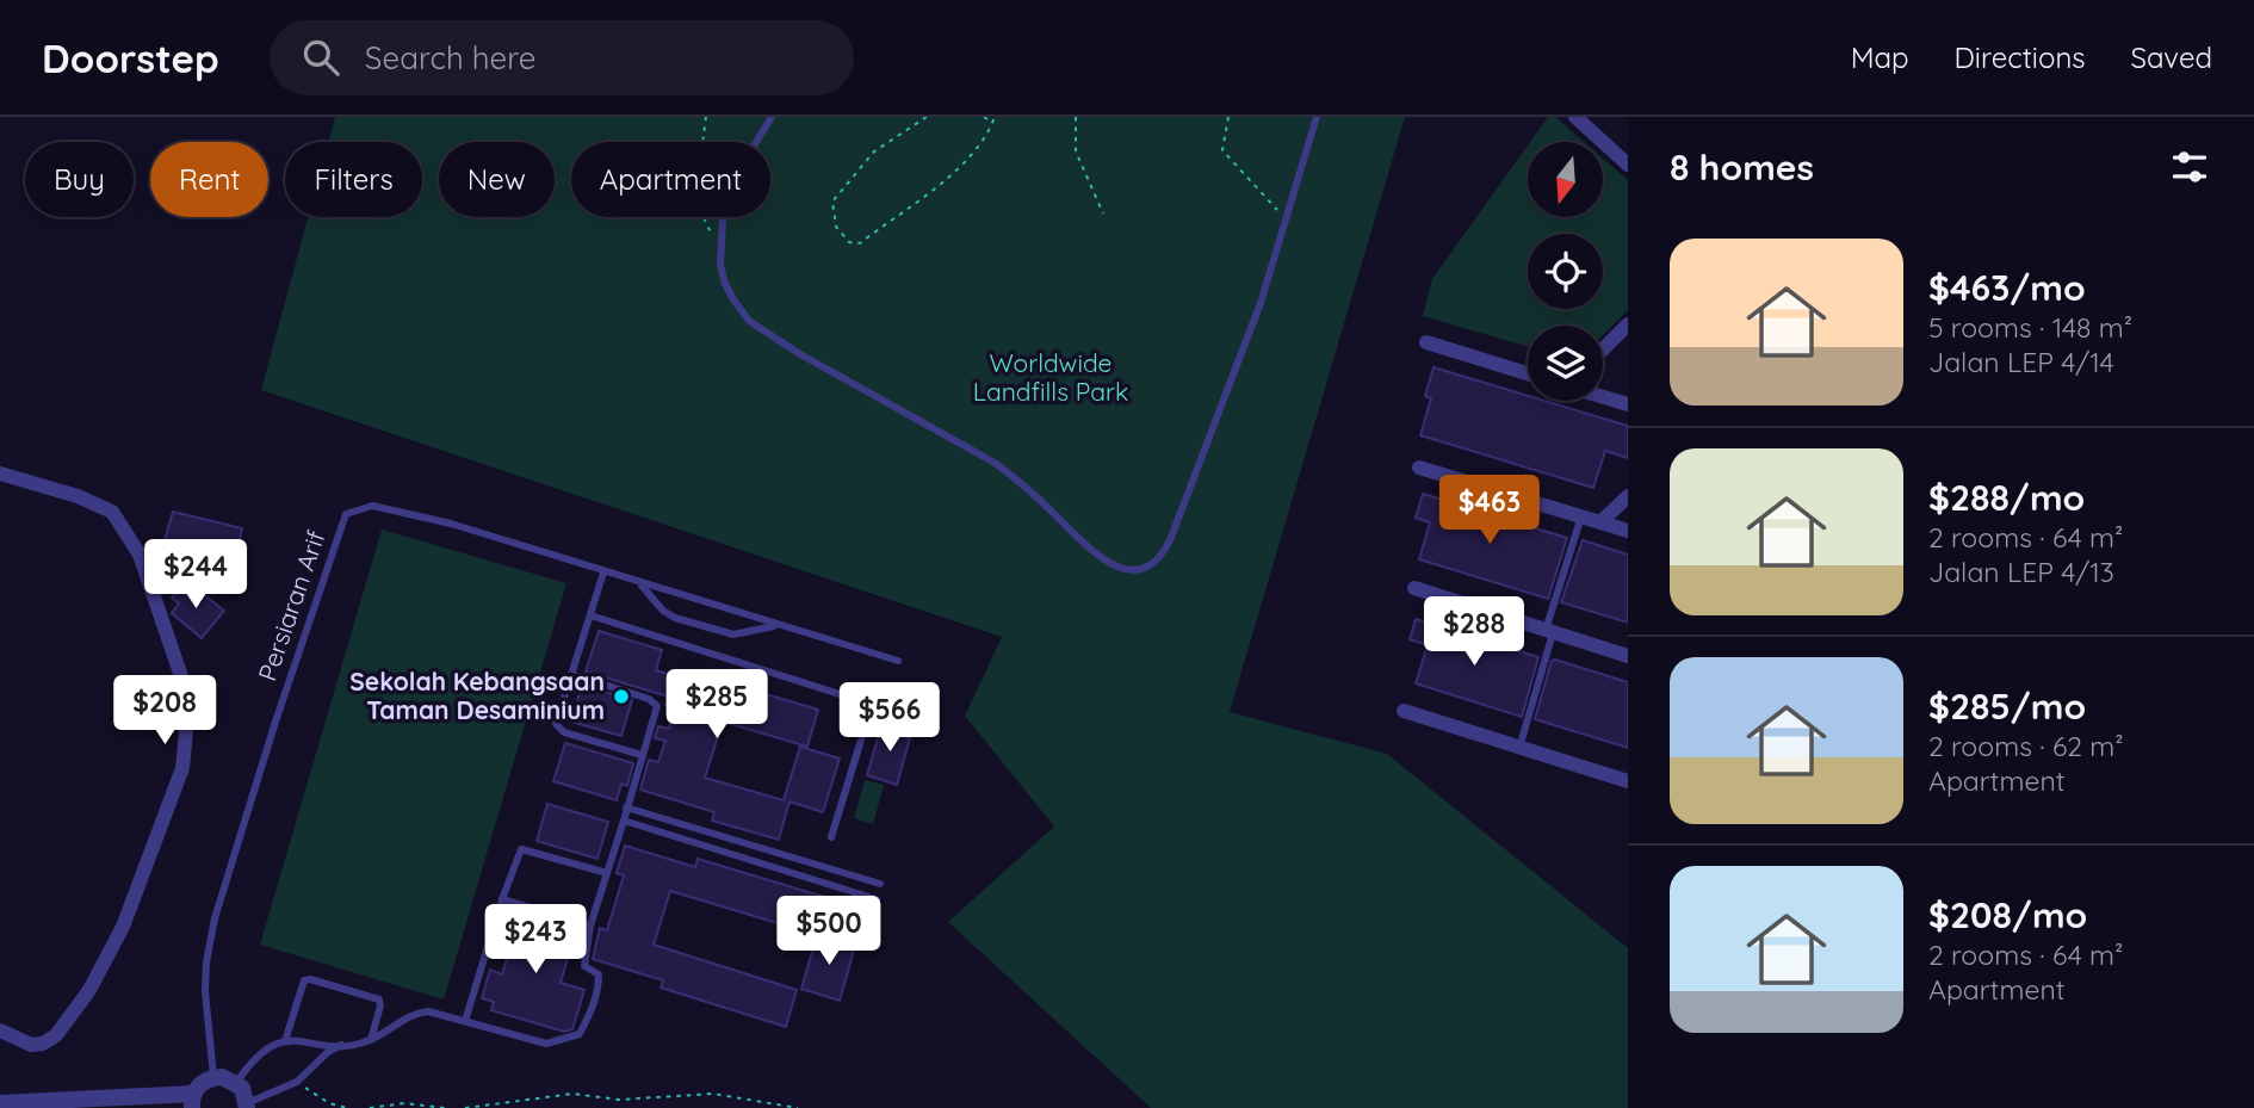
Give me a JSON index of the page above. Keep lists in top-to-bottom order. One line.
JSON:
{"streets":{"lane":["Persiaran Arif"]},"parks":["Worldwide Landfills Park"],"places":["Sekolah Kebangsaan Taman Desaminium"],"north":"bottom","page":{"header":"Doorstep","search":"Search here","nav":["Map","Directions","Saved"],"heading":"8 homes","chip":["Buy","Rent","Filters","New","Apartment"],"list":[{"name":"$463/mo","note":"5 rooms · 148 m² · Jalan LEP 4/14"},{"name":"$288/mo","note":"2 rooms · 64 m² · Jalan LEP 4/13"},{"name":"$285/mo","note":"2 rooms · 62 m² · Apartment"},{"name":"$208/mo","note":"2 rooms · 64 m² · Apartment"}],"price":["$463","$244","$288","$285","$208","$566","$500","$243"]}}
